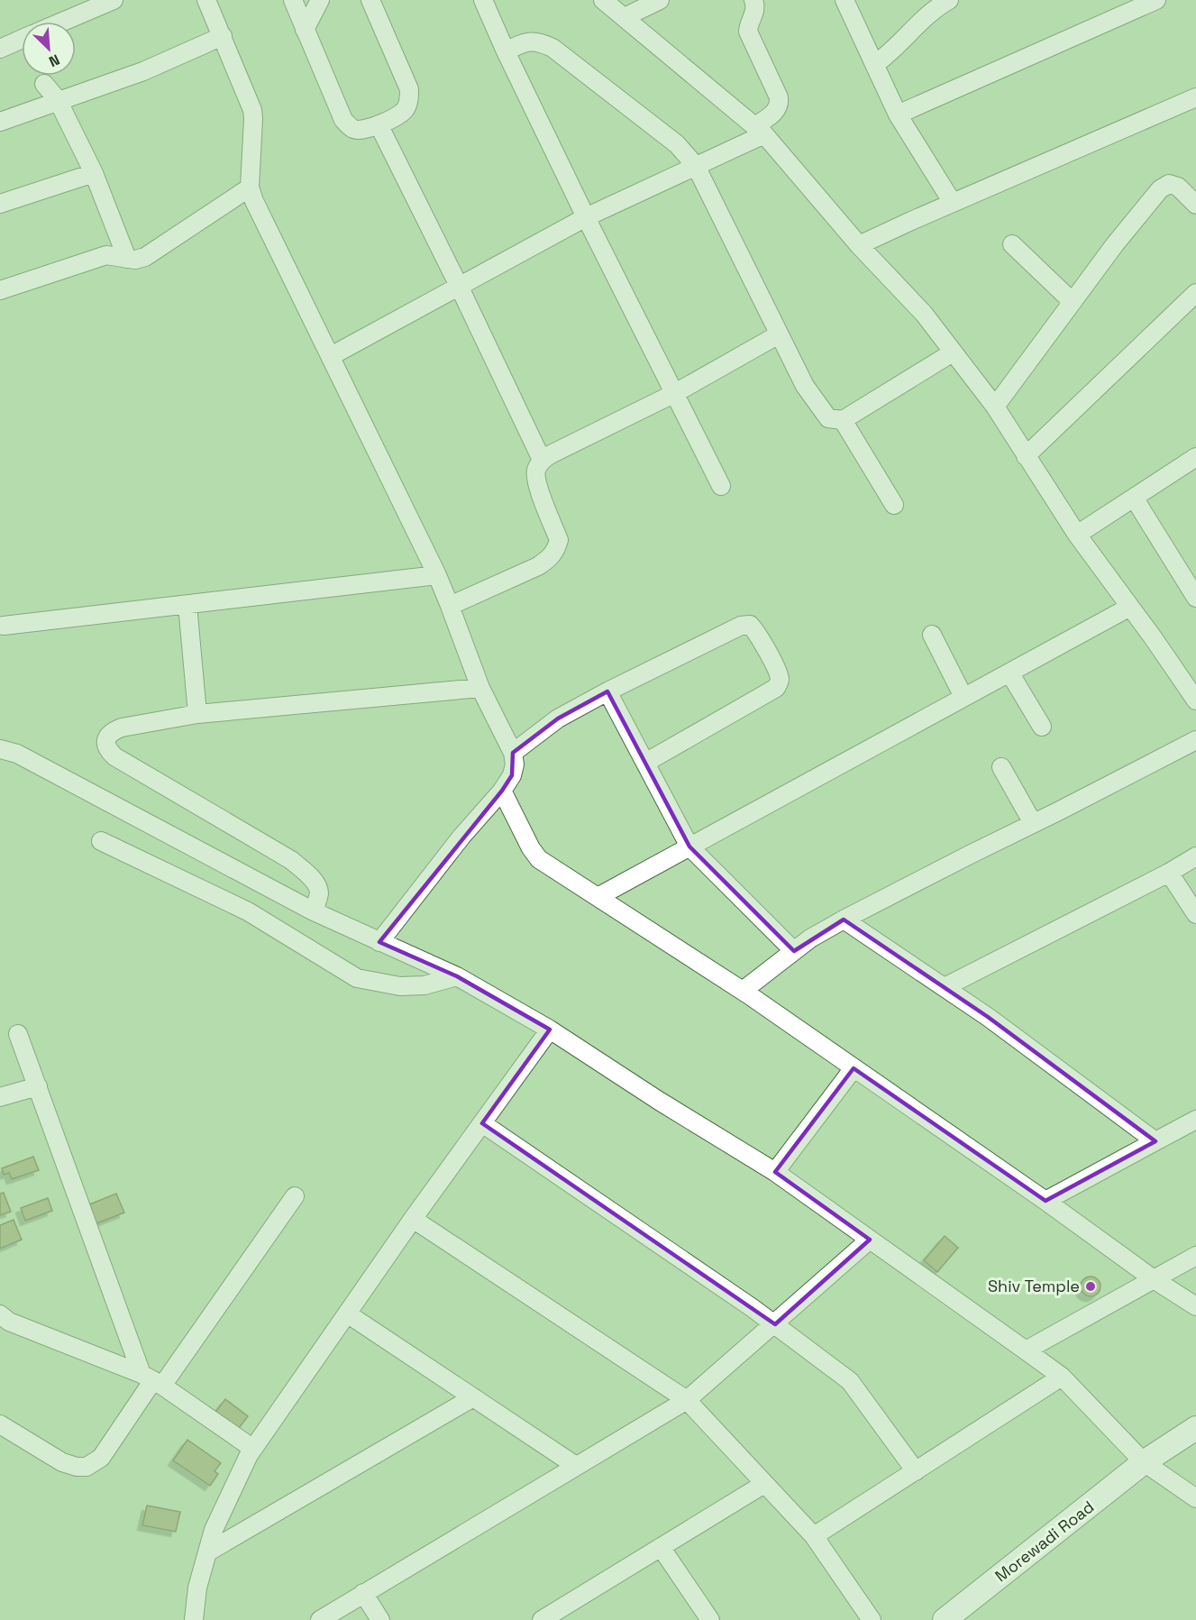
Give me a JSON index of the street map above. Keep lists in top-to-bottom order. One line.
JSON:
{"streets":{"main road":["Morewadi Road"]},"places":["Shiv Temple"],"north":"bottom right"}
